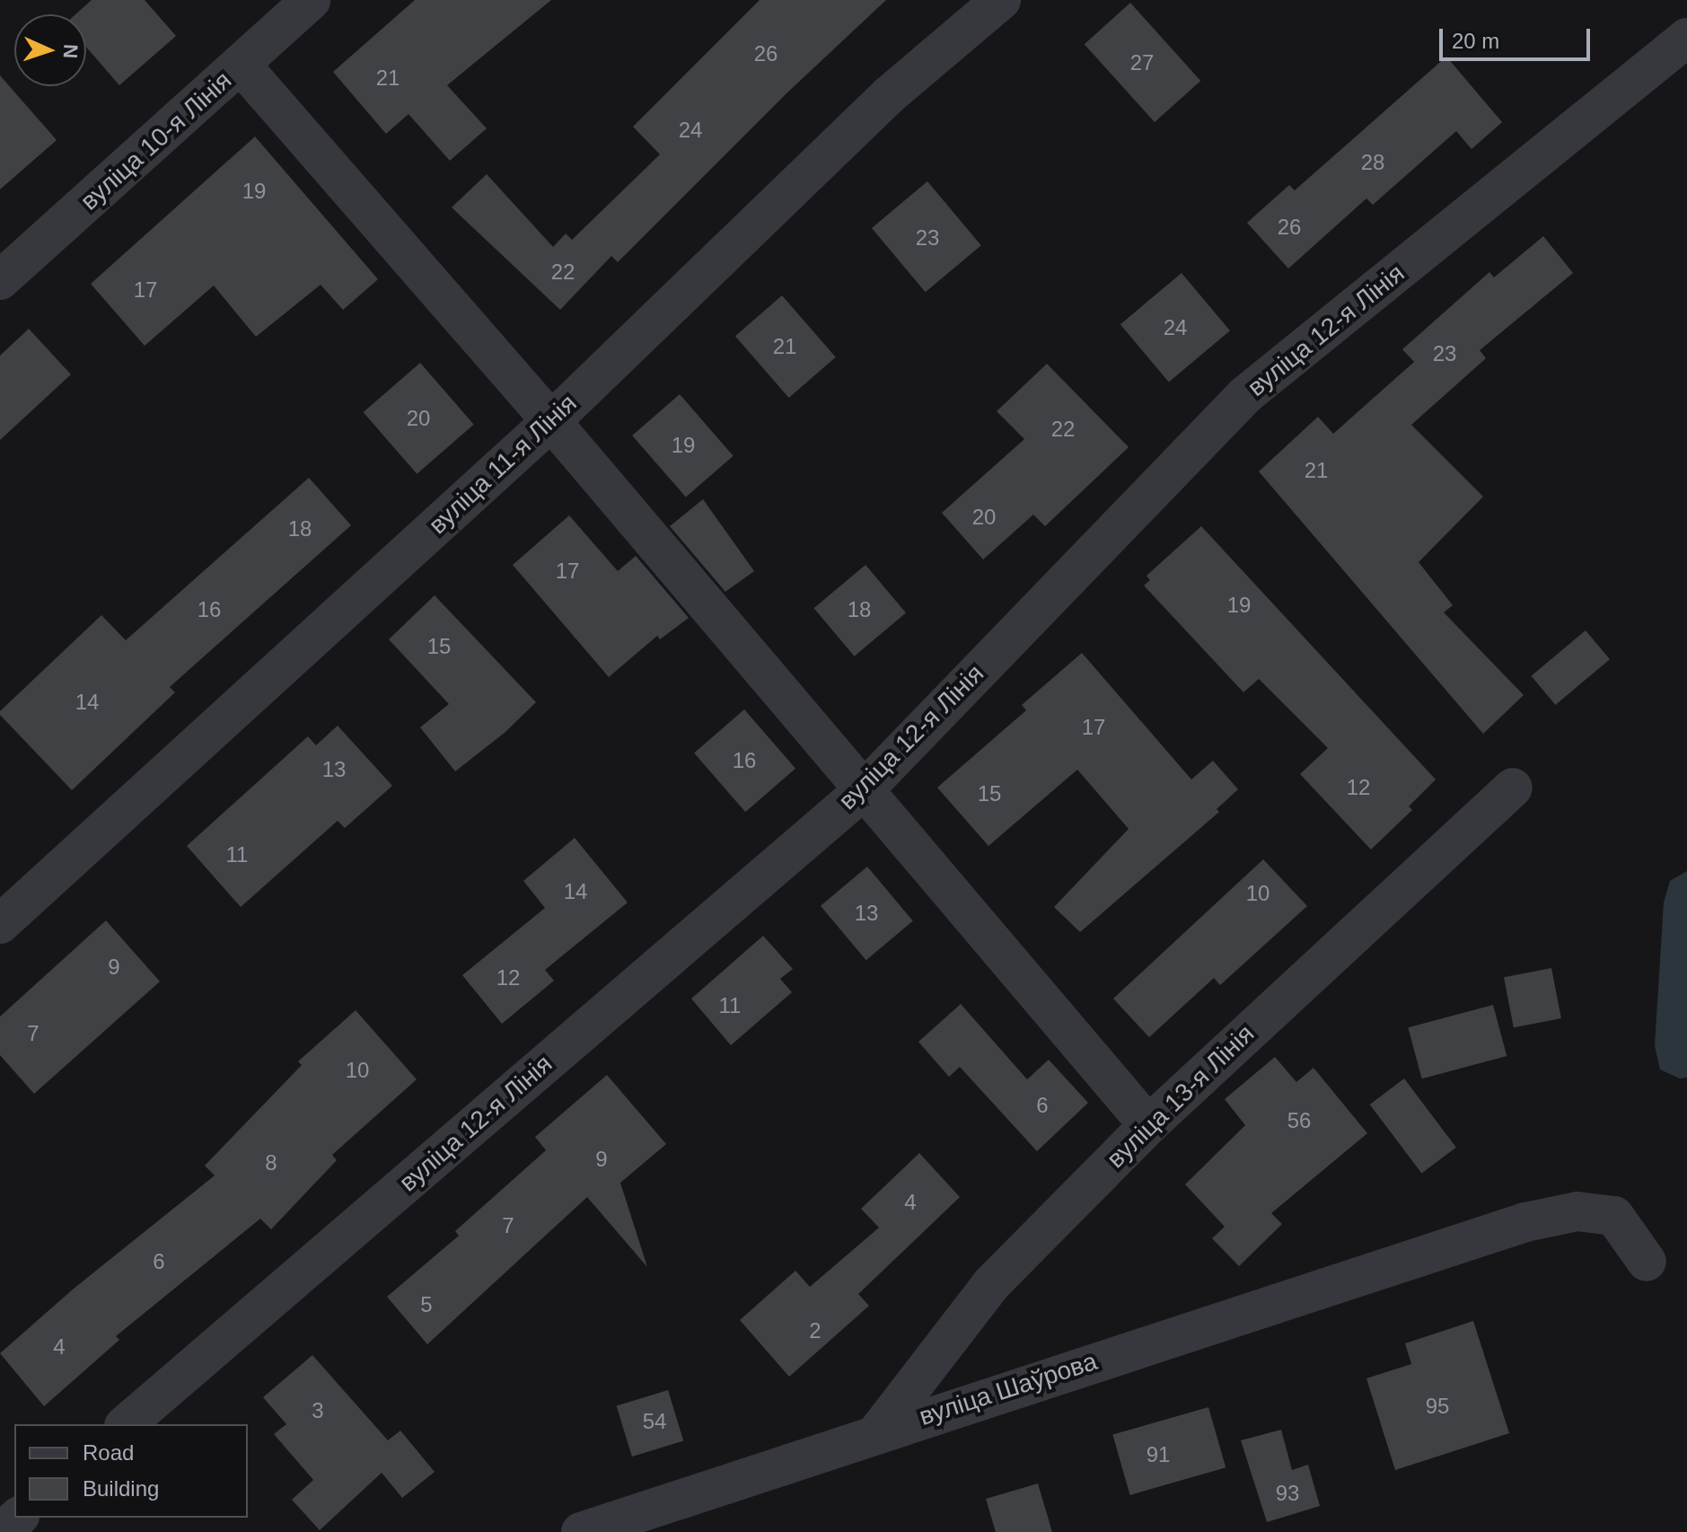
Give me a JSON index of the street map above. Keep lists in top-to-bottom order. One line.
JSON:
{"streets":{"street":["вуліца 10-я Лінія","вуліца 12-я Лінія","вуліца 11-я Лінія","вуліца 13-я Лінія","вуліца Шаўрова"]},"crossings":[["вуліца 13-я Лінія","вуліца Шаўрова"]],"house_numbers":["26","27","21","24","28","19","26","23","22","17","24","21","23","20","22","19","21","20","18","17","19","16","18","15","14","17","16","13","12","15","11","14","10","13","9","12","11","7","10","6","56","9","8","4","7","6","5","2","4","95","3","54","91","93"],"legend":["Road","Building"],"scale_bar":"20 m","north":"right"}
